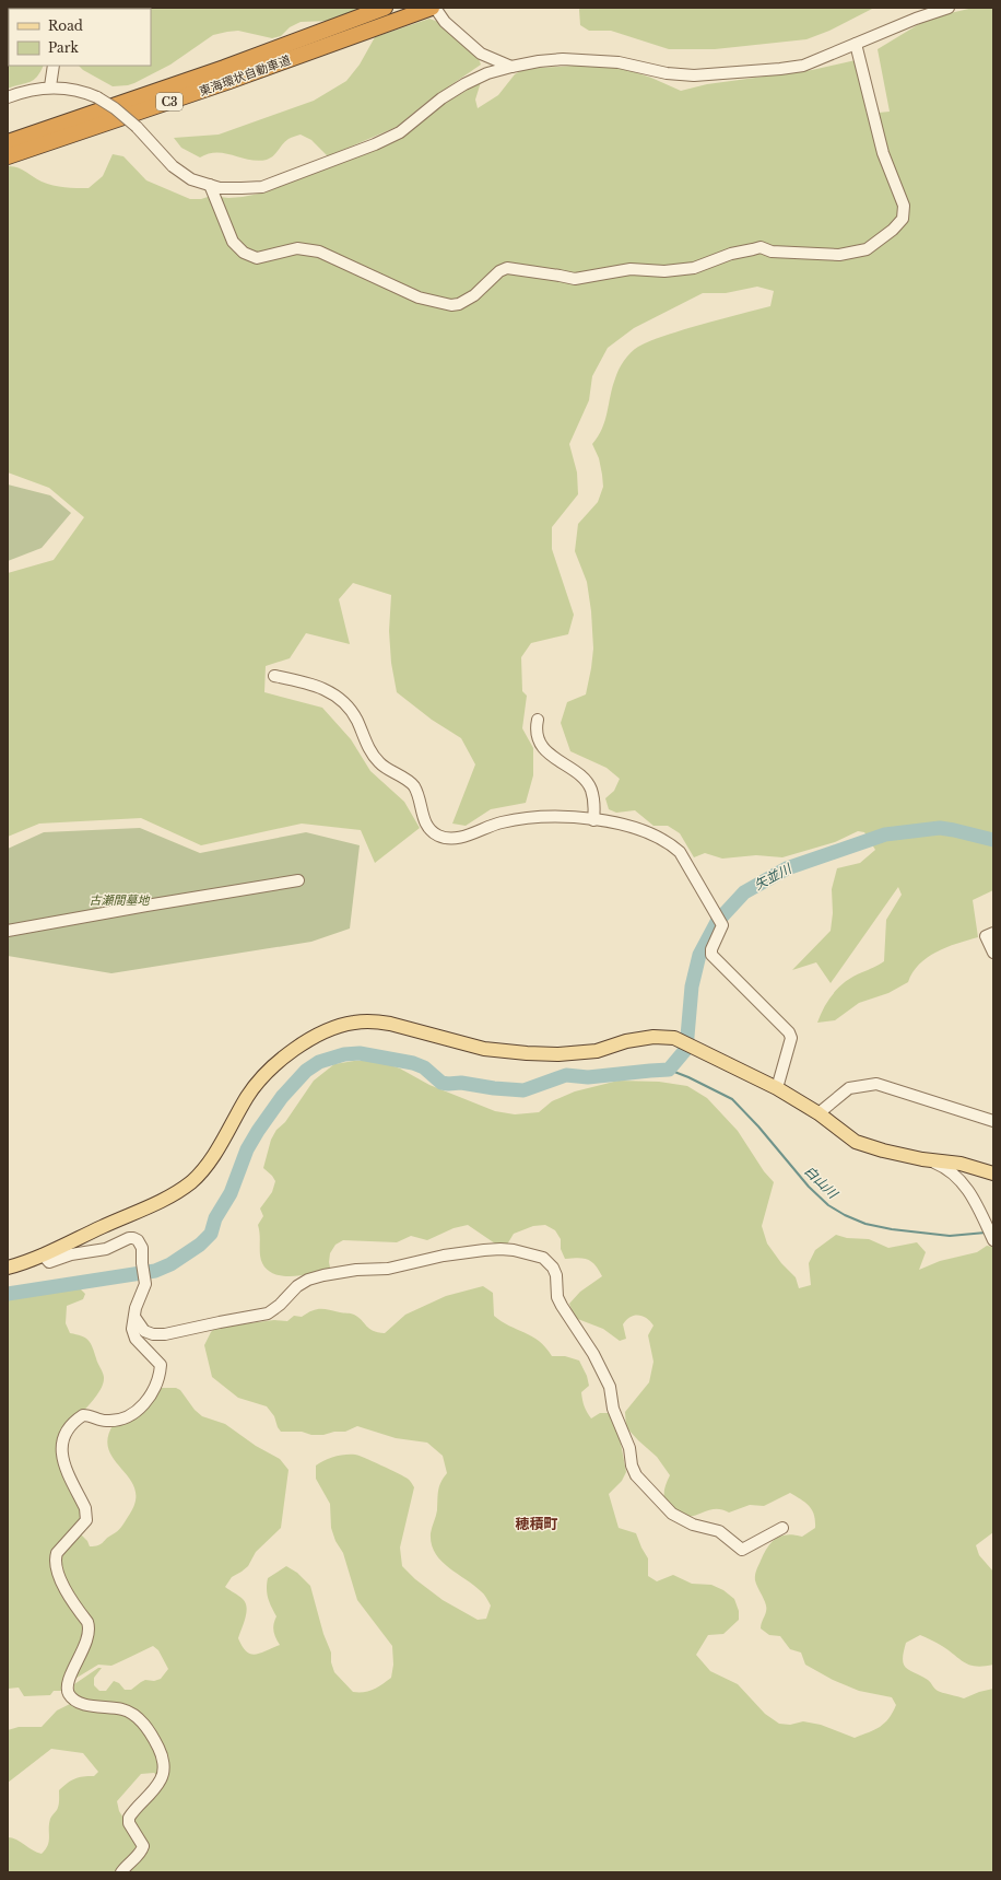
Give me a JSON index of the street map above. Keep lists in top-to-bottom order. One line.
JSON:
{"streets":{"highway":["東海環状自動車道","C3"]},"districts":["穂積町"],"water":["矢並川","白山川"],"parks":["古瀬間墓地"],"legend":["Road","Park"]}
